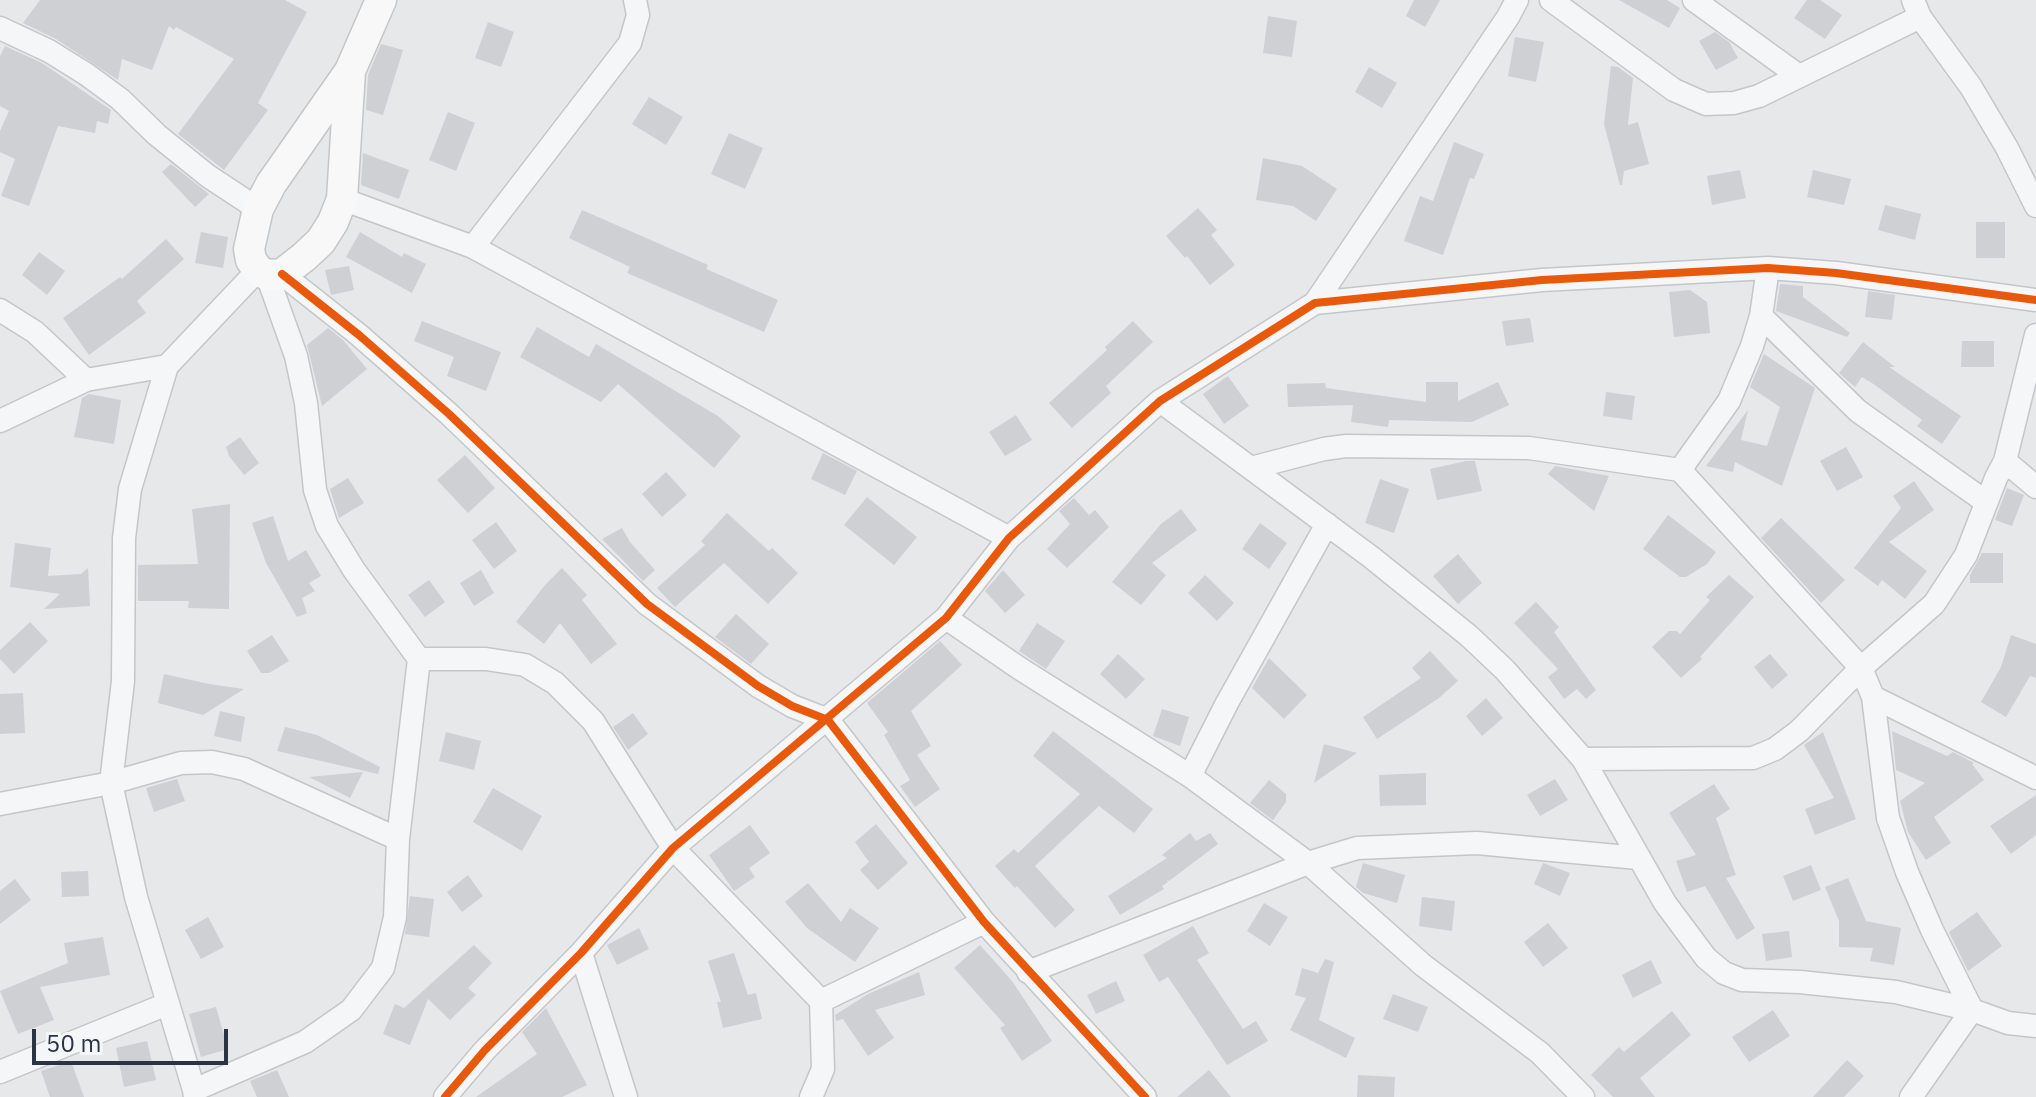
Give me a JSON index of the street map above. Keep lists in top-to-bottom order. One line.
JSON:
{"scale_bar":"50 m"}
